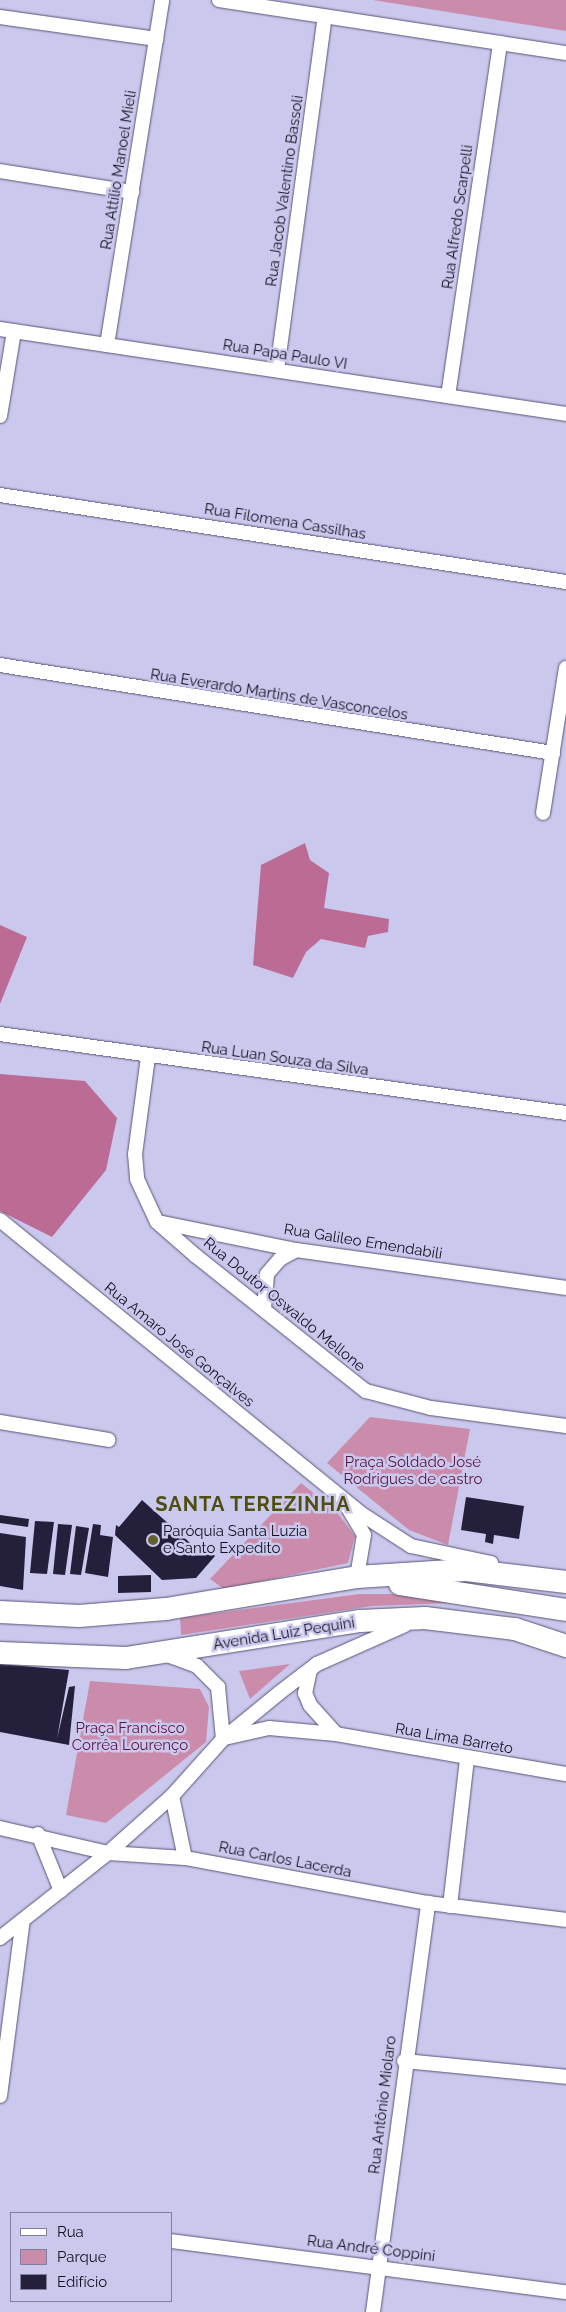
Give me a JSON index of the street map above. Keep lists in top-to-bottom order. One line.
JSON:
{"streets":{"main road":["Avenida Luiz Pequini"],"street":["Rua Attílio Manoel Mieli","Rua Jacob Valentino Bassoli","Rua Alfredo Scarpelli","Rua Papa Paulo VI","Rua Filomena Cassilhas","Rua Everardo Martins de Vasconcelos","Rua Luan Souza da Silva","Rua Galileo Emendabili","Rua Doutor Oswaldo Mellone","Rua Amaro José Gonçalves","Rua Lima Barreto","Rua Carlos Lacerda","Rua Antônio Miolaro","Rua André Coppini"]},"crossings":[["Rua Attílio Manoel Mieli","Rua Papa Paulo VI"],["Rua Jacob Valentino Bassoli","Rua Papa Paulo VI"],["Rua Alfredo Scarpelli","Rua Papa Paulo VI"],["Rua Luan Souza da Silva","Rua Doutor Oswaldo Mellone"],["Rua Galileo Emendabili","Rua Doutor Oswaldo Mellone"],["Rua Carlos Lacerda","Rua Antônio Miolaro"],["Rua Antônio Miolaro","Rua André Coppini"]],"districts":["SANTA TEREZINHA"],"parks":["Praça Soldado José Rodrigues de castro","Praça Francisco Corrêa Lourenço"],"places":["Paróquia Santa Luzia e Santo Expedito"],"legend":["Rua","Parque","Edifício"]}
